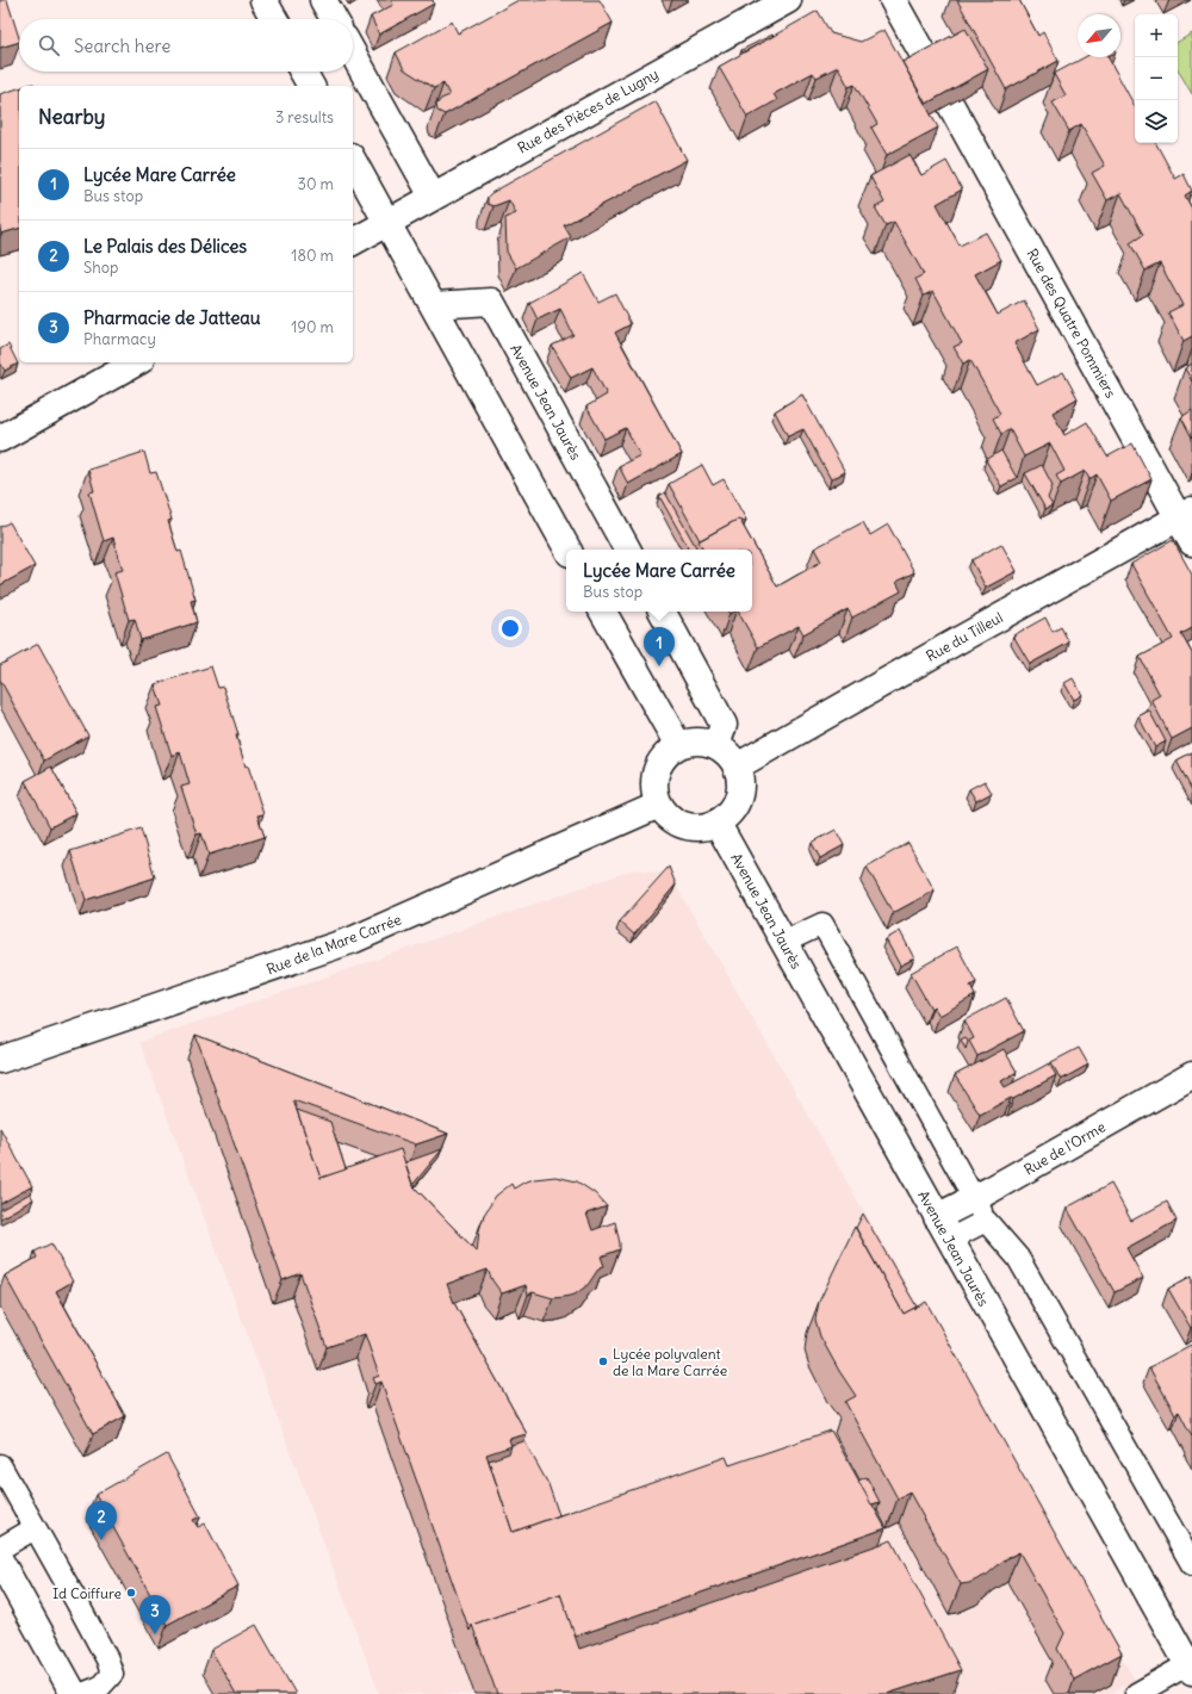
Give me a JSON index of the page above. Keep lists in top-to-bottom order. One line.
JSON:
{"streets":{"street":["Rue des Pièces de Lugny","Rue des Quatre Pommiers","Avenue Jean Jaurès","Rue du Tilleul","Rue de la Mare Carrée","Rue de l'Orme"]},"crossings":[["Rue des Quatre Pommiers","Rue du Tilleul"],["Avenue Jean Jaurès","Rue du Tilleul"],["Avenue Jean Jaurès","Rue de la Mare Carrée"],["Avenue Jean Jaurès","Rue de l'Orme"],["Rue du Tilleul","Rue de la Mare Carrée"]],"places":["Lycée polyvalent de la Mare Carrée","Id Coiffure"],"north":"bottom left","page":{"map_buttons":["+","−"],"search":"Search here","heading":["Nearby","3 results"],"list":[{"mark":"1","name":"Lycée Mare Carrée","note":"Bus stop","value":"30 m"},{"mark":"2","name":"Le Palais des Délices","note":"Shop","value":"180 m"},{"mark":"3","name":"Pharmacie de Jatteau","note":"Pharmacy","value":"190 m"}],"popup":["Lycée Mare Carrée","Bus stop"],"pins":["1","2","3"]}}
